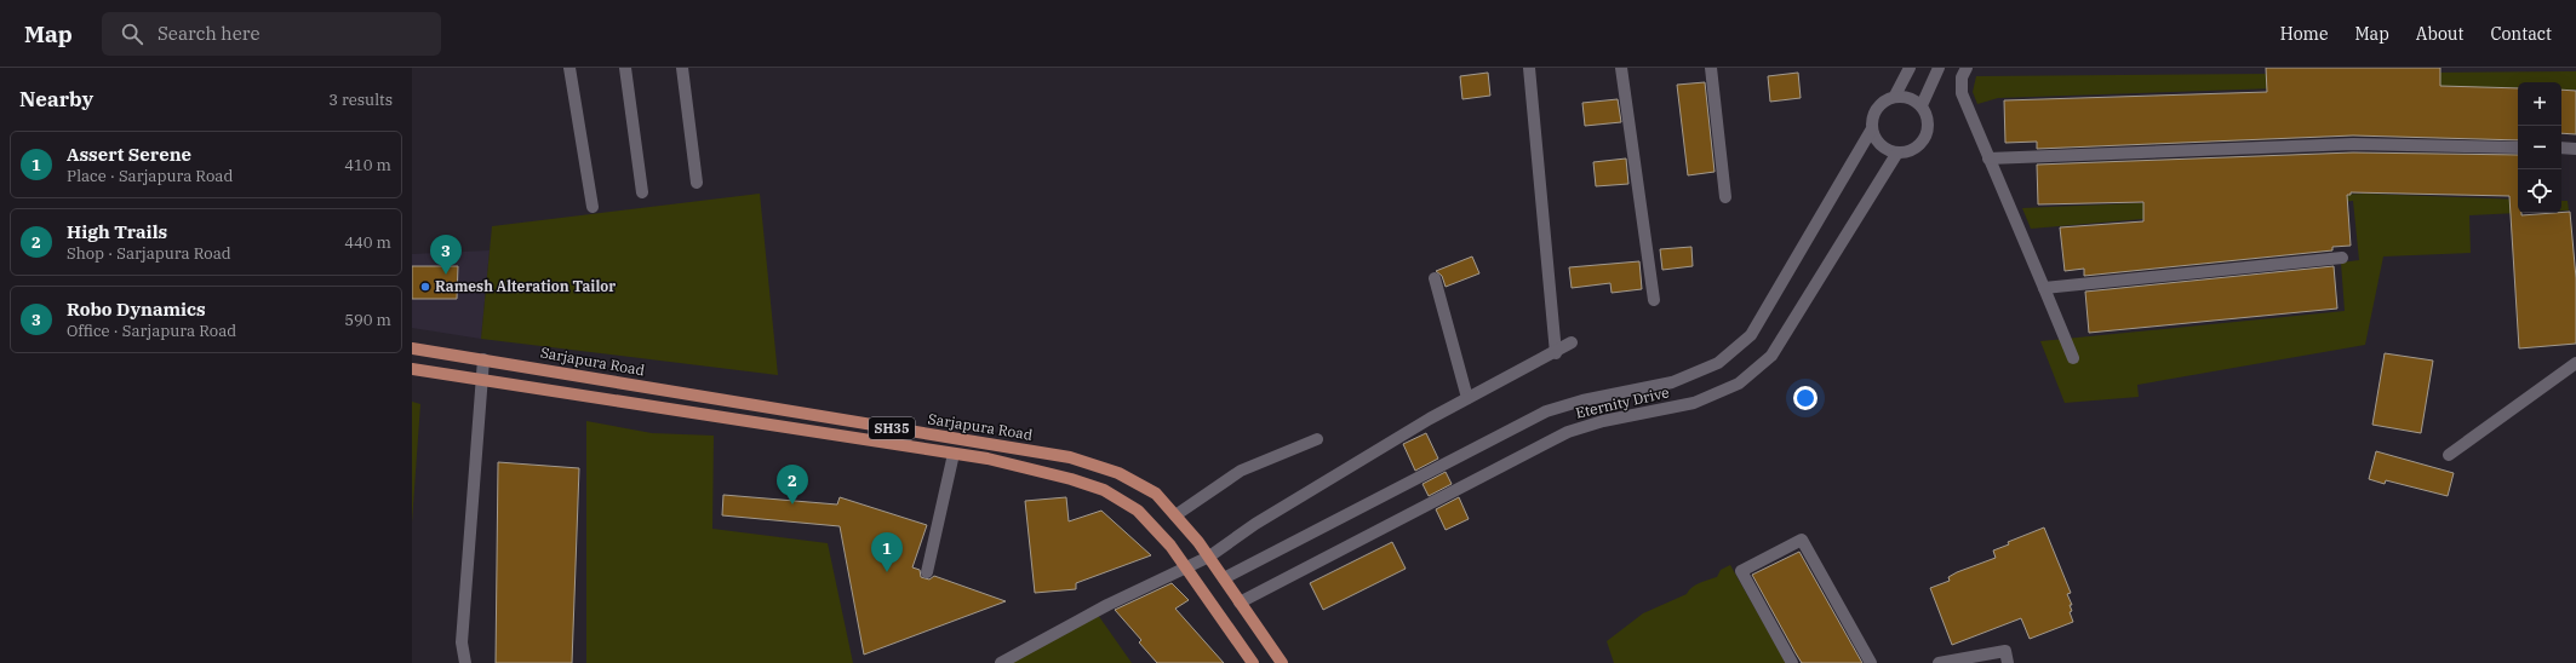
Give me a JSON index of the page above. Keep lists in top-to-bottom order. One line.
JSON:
{"streets":{"main road":["Sarjapura Road","SH35"],"street":["Eternity Drive"]},"crossings":[["Sarjapura Road","Eternity Drive"]],"places":["Ramesh Alteration Tailor"],"page":{"header":"Map","search":"Search here","nav":["Home","Map","About","Contact"],"heading":["Nearby","3 results"],"map_buttons":["+","−"],"list":[{"mark":"1","name":"Assert Serene","note":"Place · Sarjapura Road","value":"410 m"},{"mark":"2","name":"High Trails","note":"Shop · Sarjapura Road","value":"440 m"},{"mark":"3","name":"Robo Dynamics","note":"Office · Sarjapura Road","value":"590 m"}],"pins":["3","2","1"]}}
